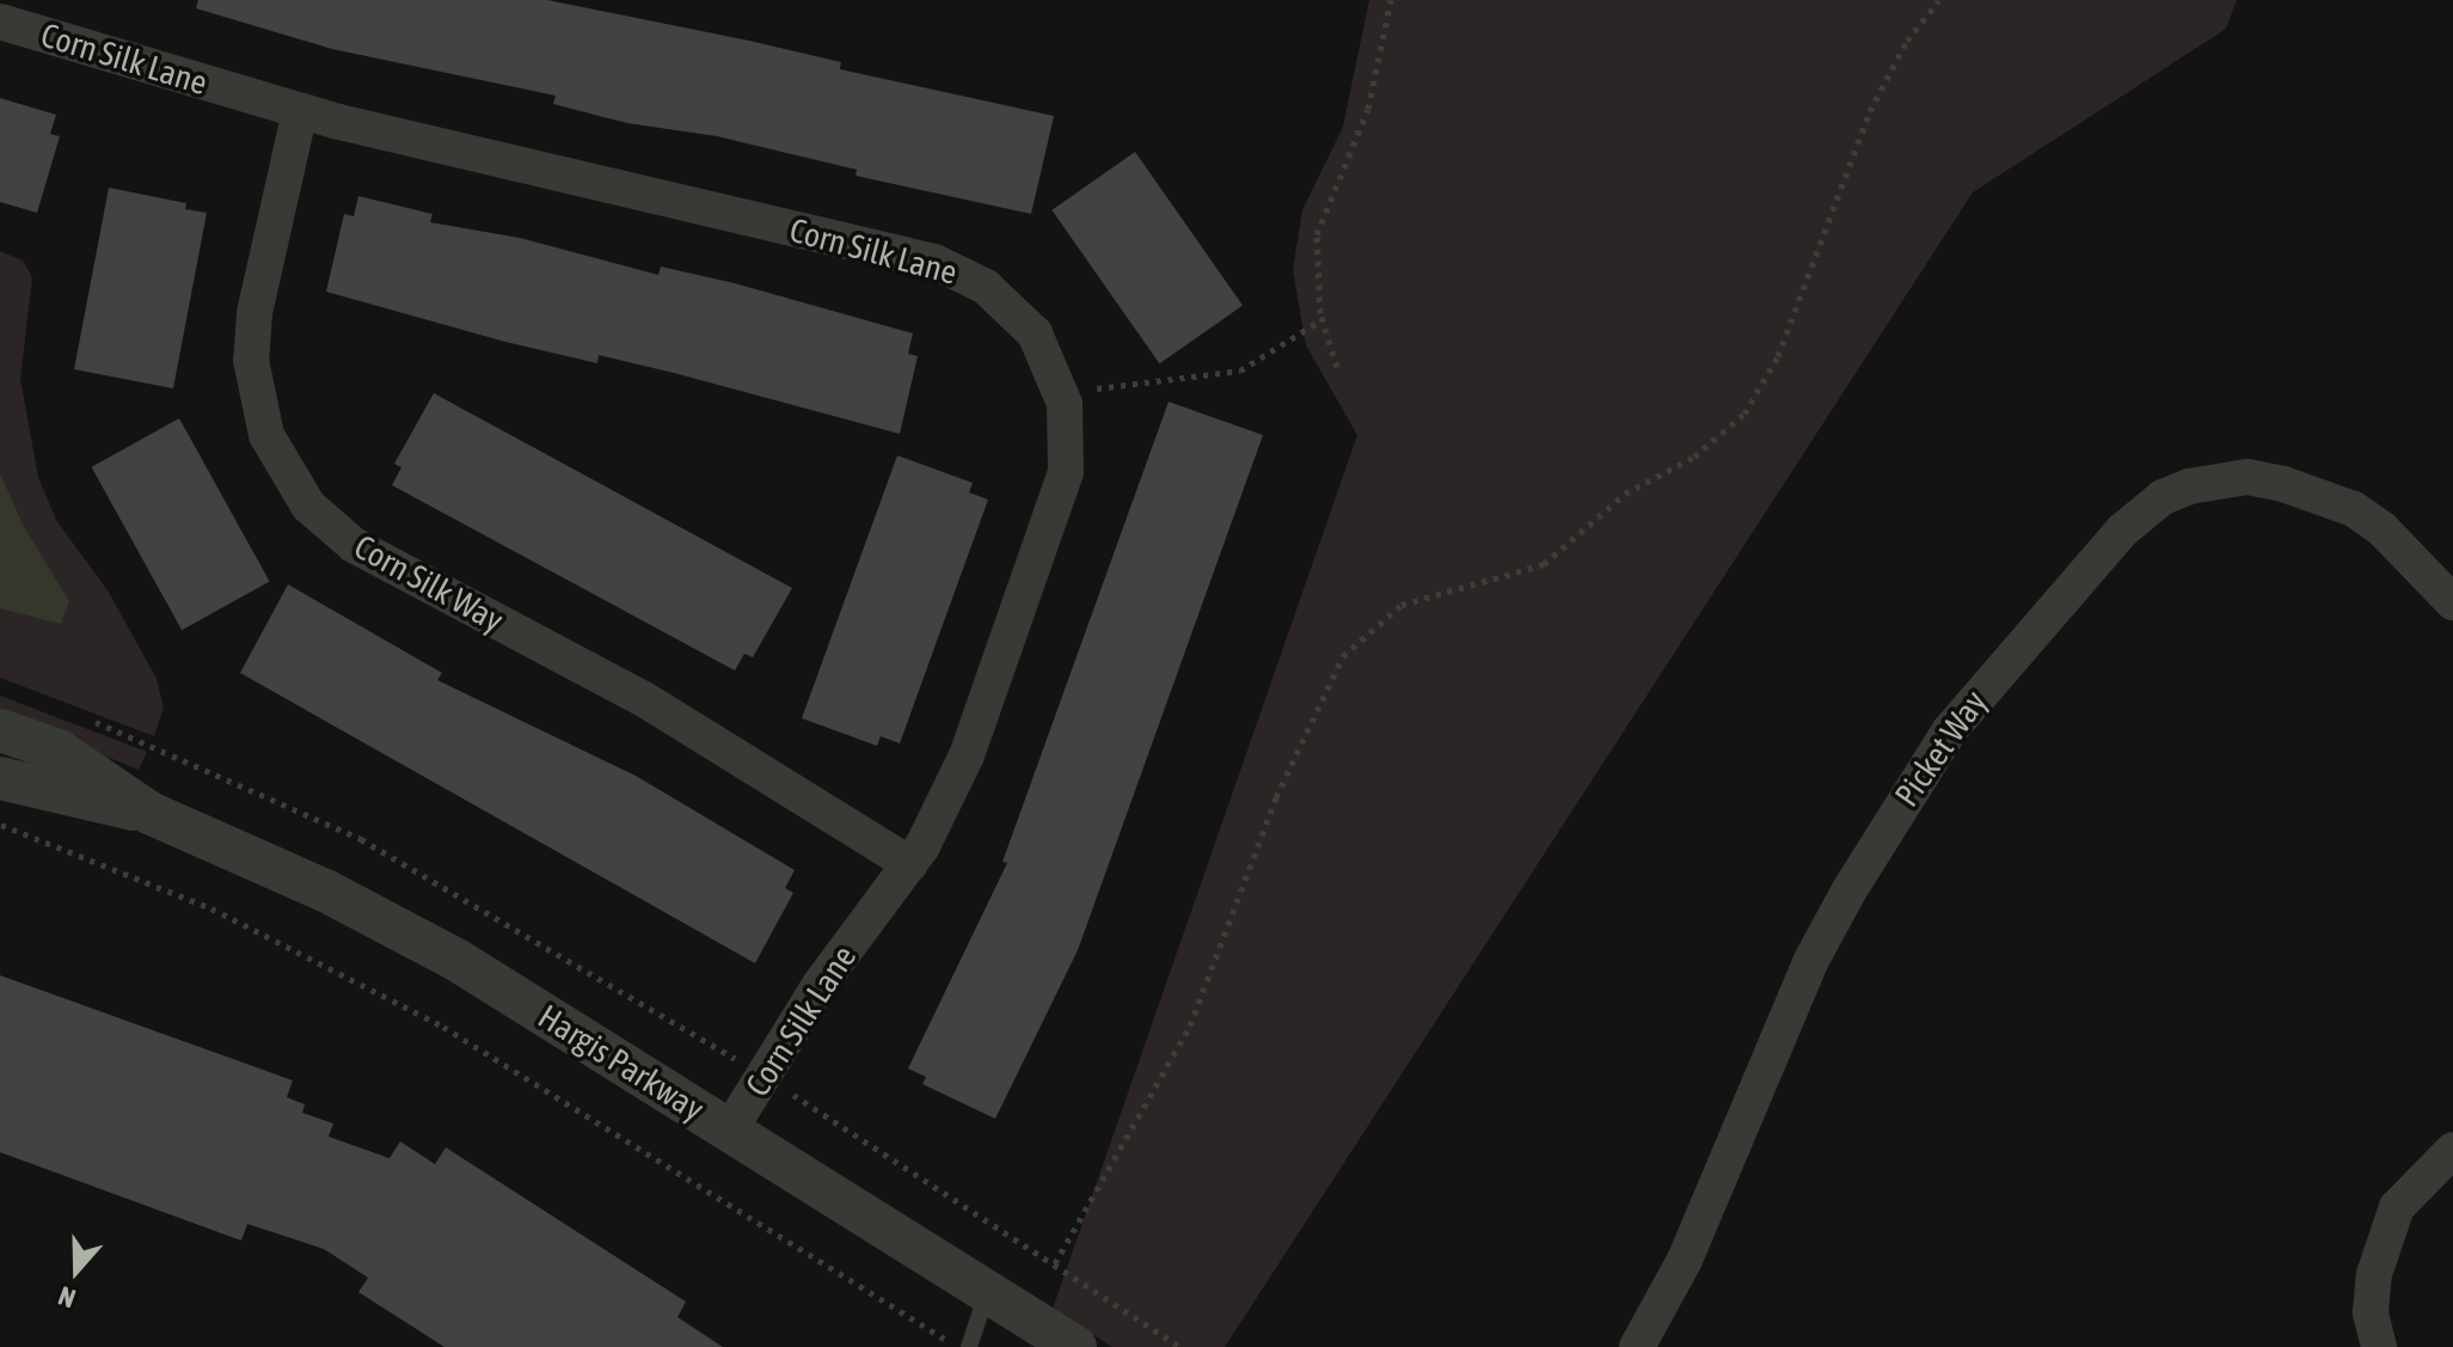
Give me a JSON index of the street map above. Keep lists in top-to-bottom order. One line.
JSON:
{"streets":{"street":["Corn Silk Lane","Corn Silk Way","Picket Way","Hargis Parkway"]},"crossings":[["Corn Silk Lane","Corn Silk Way"],["Corn Silk Lane","Hargis Parkway"]],"north":"bottom"}
